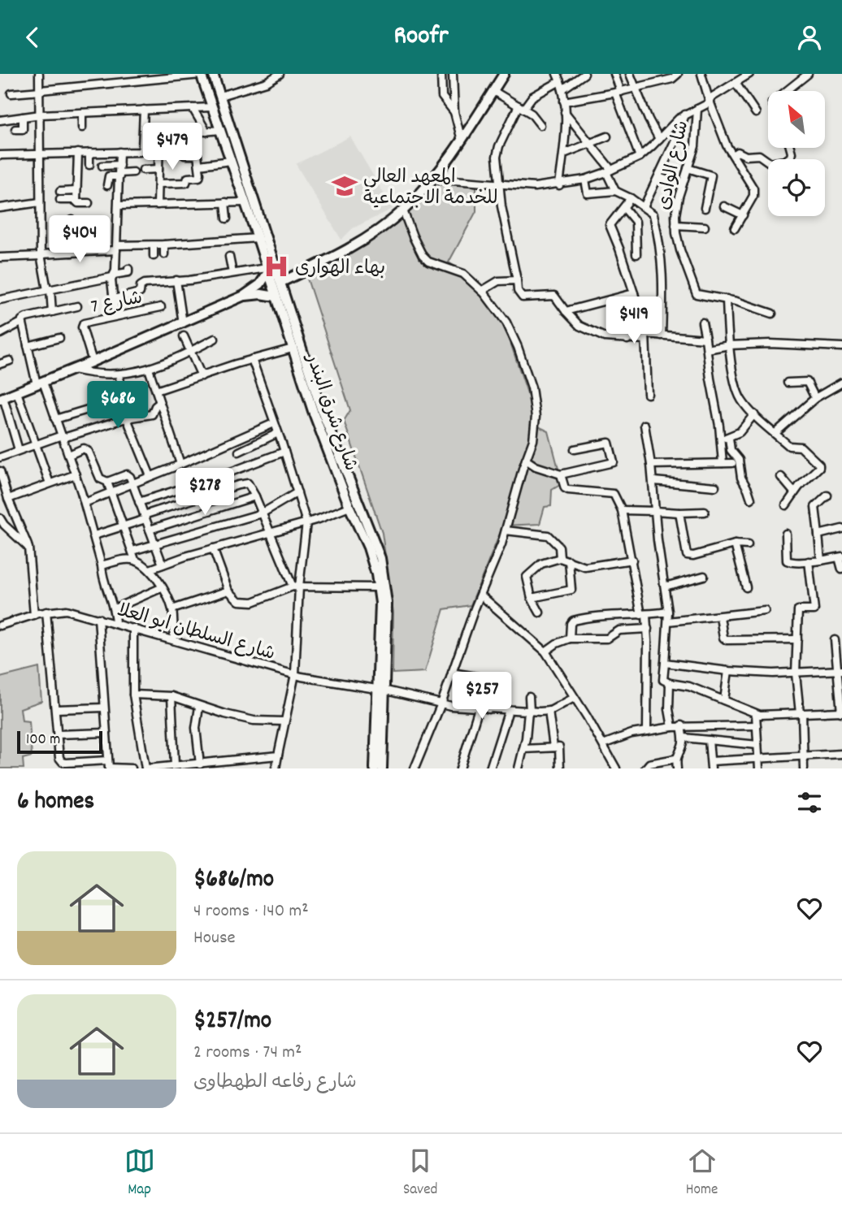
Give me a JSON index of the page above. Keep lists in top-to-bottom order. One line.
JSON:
{"streets":{"main road":["شارع شرق البندر"],"street":["شارع الوادى","شارع 7","شارع السلطان ابو العلا"]},"crossings":[["شارع شرق البندر","شارع السلطان ابو العلا"]],"places":{"school or university":["المعهد العالى للخدمة الاجتماعية"],"hospital":["بهاء الهوارى"]},"scale_bar":"100 m","north":"top left","page":{"header":"Roofr","price":["$479","$404","$419","$686","$278","$257"],"scale":"100 m","heading":"6 homes","list":[{"name":"$686/mo","note":"4 rooms · 140 m² · House"},{"name":"$257/mo","note":"2 rooms · 74 m² · شارع رفاعه الطهطاوى"}],"tabs":["Map","Saved","Home"]}}
